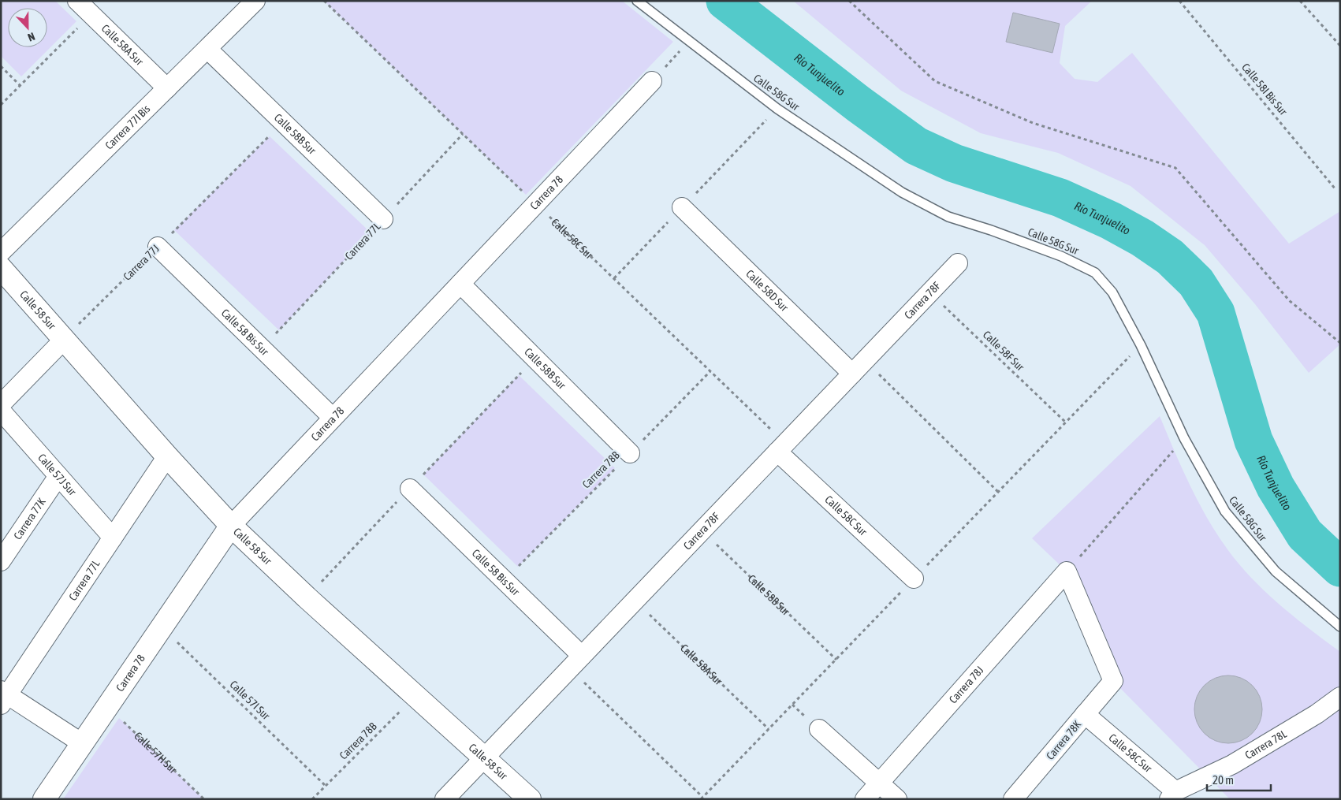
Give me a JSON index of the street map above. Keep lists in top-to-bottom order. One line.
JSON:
{"streets":{"street":["Calle 58A Sur","Carrera 77I Bis","Calle 58B Sur","Carrera 78","Calle 58C Sur","Carrera 77L","Calle 58D Sur","Carrera 78F","Calle 58 Sur","Calle 58 Bis Sur","Calle 57J Sur","Carrera 77K","Carrera 78J","Carrera 78K","Carrera 78L"],"lane":["Calle 58G Sur"],"path":["Calle 58I Bis Sur","Carrera 77J","Calle 58F Sur","Carrera 78B","Calle 57I Sur","Calle 57H Sur"]},"crossings":[["Calle 58A Sur","Carrera 77I Bis"],["Calle 58A Sur","Carrera 78F"],["Carrera 77I Bis","Calle 58B Sur"],["Calle 58B Sur","Carrera 78"],["Calle 58B Sur","Carrera 77L"],["Calle 58B Sur","Carrera 77J"],["Calle 58B Sur","Carrera 78F"],["Calle 58B Sur","Carrera 78B"],["Carrera 78","Calle 58C Sur"],["Carrera 78","Calle 58 Sur"],["Carrera 78","Calle 58 Bis Sur"],["Carrera 78","Calle 57I Sur"],["Carrera 78","Calle 57H Sur"],["Calle 58C Sur","Carrera 77L"],["Calle 58C Sur","Carrera 78F"],["Calle 58C Sur","Carrera 78B"],["Calle 58C Sur","Carrera 78K"],["Calle 58C Sur","Carrera 78L"],["Carrera 77L","Calle 58 Sur"],["Carrera 77L","Calle 58 Bis Sur"],["Carrera 77L","Calle 57J Sur"],["Carrera 77J","Calle 58 Sur"],["Carrera 77J","Calle 58 Bis Sur"],["Calle 58D Sur","Carrera 78F"],["Carrera 78F","Calle 58 Sur"],["Carrera 78F","Calle 58 Bis Sur"],["Carrera 78F","Calle 58F Sur"],["Calle 58 Sur","Carrera 78B"],["Calle 58 Bis Sur","Carrera 78B"],["Carrera 78B","Calle 57I Sur"],["Calle 57J Sur","Carrera 77K"],["Carrera 78J","Carrera 78K"]],"water":["Río Tunjuelito"],"scale_bar":"20 m","north":"bottom"}
